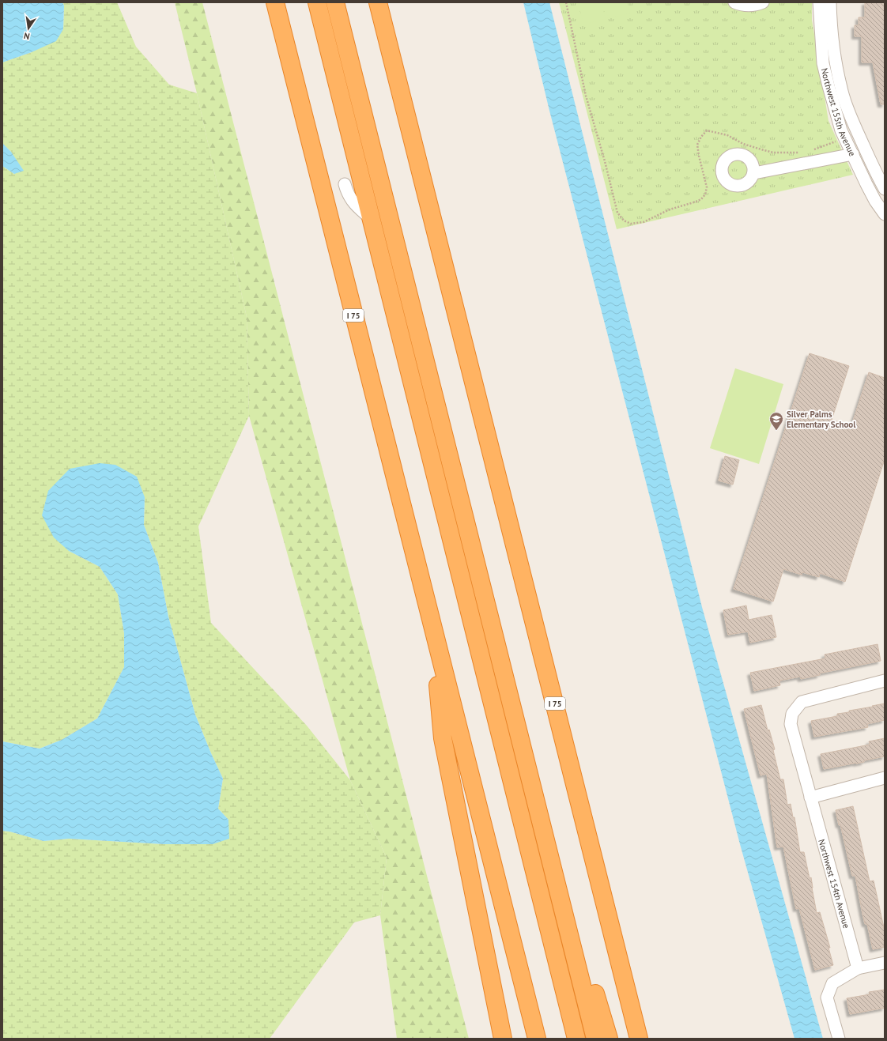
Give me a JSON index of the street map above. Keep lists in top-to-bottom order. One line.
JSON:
{"streets":{"highway":["I 75"],"street":["Northwest 155th Avenue","Northwest 154th Avenue"]},"places":{"school or university":["Silver Palms Elementary School"]},"north":"bottom"}
